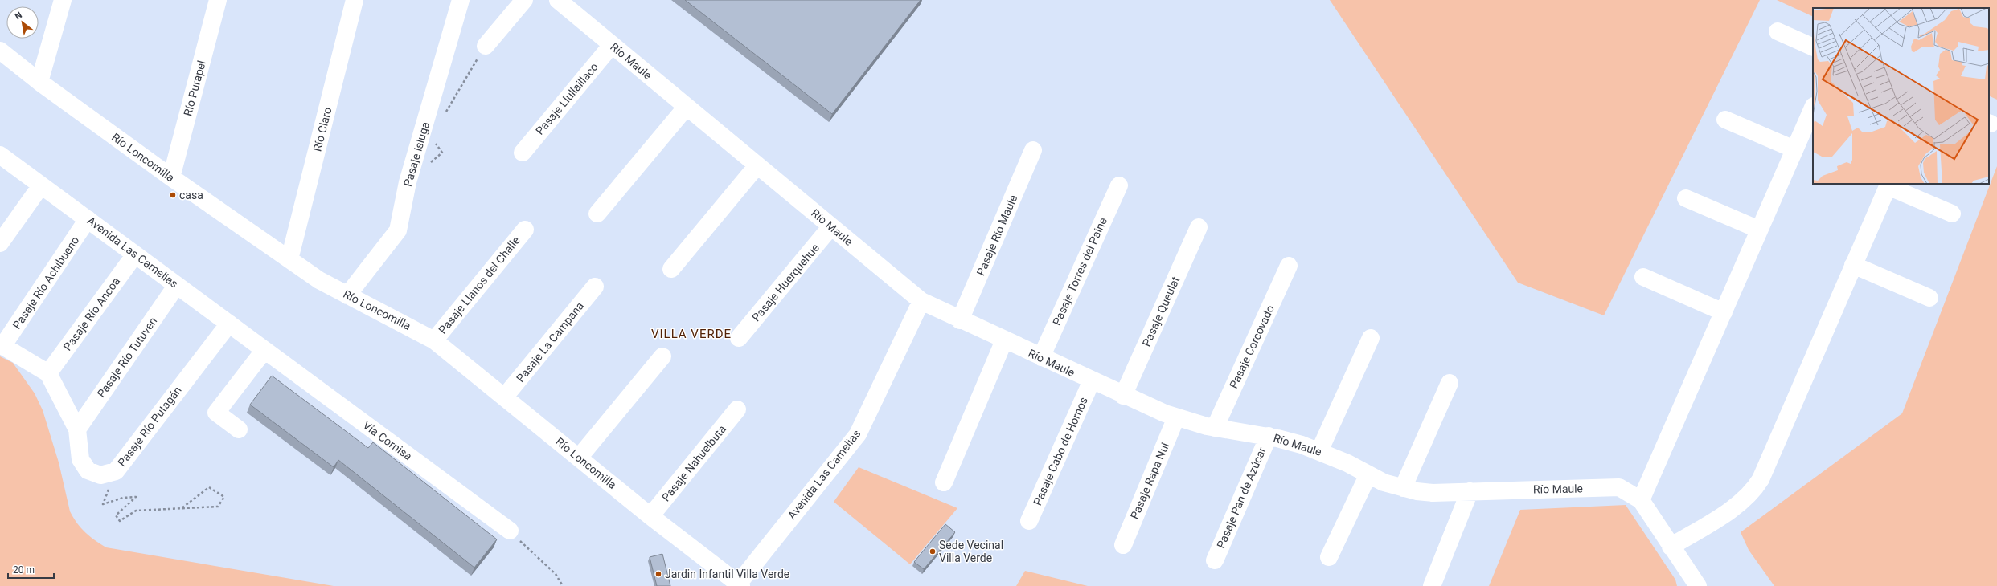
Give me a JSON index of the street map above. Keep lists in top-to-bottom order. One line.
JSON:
{"streets":{"street":["Río Maule","Río Purapel","Pasaje Llullaillaco","Río Claro","Pasaje Isluga","Río Loncomilla","Pasaje Río Maule","Avenida Las Camelias","Pasaje Torres del Paine","Pasaje Río Achibueno","Pasaje Huerquehue","Pasaje Llanos del Challe","Pasaje Queulat","Pasaje Río Ancoa","Pasaje La Campana","Pasaje Corcovado","Pasaje Río Tutuven","Pasaje Río Putagán","Vía Cornisa","Pasaje Cabo de Hornos","Pasaje Nahuelbuta","Pasaje Rapa Nui","Pasaje Pan de Azúcar"]},"crossings":[["Río Maule","Pasaje Llullaillaco"],["Río Maule","Pasaje Río Maule"],["Río Maule","Avenida Las Camelias"],["Río Maule","Pasaje Torres del Paine"],["Río Maule","Pasaje Huerquehue"],["Río Maule","Pasaje Queulat"],["Río Maule","Pasaje Corcovado"],["Río Maule","Pasaje Cabo de Hornos"],["Río Maule","Pasaje Rapa Nui"],["Río Maule","Pasaje Pan de Azúcar"],["Río Purapel","Río Loncomilla"],["Río Claro","Río Loncomilla"],["Pasaje Isluga","Río Loncomilla"],["Río Loncomilla","Avenida Las Camelias"],["Río Loncomilla","Pasaje Llanos del Challe"],["Río Loncomilla","Pasaje La Campana"],["Río Loncomilla","Pasaje Nahuelbuta"],["Avenida Las Camelias","Pasaje Río Achibueno"],["Avenida Las Camelias","Pasaje Río Ancoa"],["Avenida Las Camelias","Pasaje Río Tutuven"],["Avenida Las Camelias","Pasaje Río Putagán"],["Avenida Las Camelias","Vía Cornisa"],["Pasaje Río Tutuven","Pasaje Río Putagán"]],"districts":["VILLA VERDE"],"places":["casa","Sede Vecinal Villa Verde","Jardin Infantil Villa Verde"],"scale_bar":"20 m","north":"top left"}
